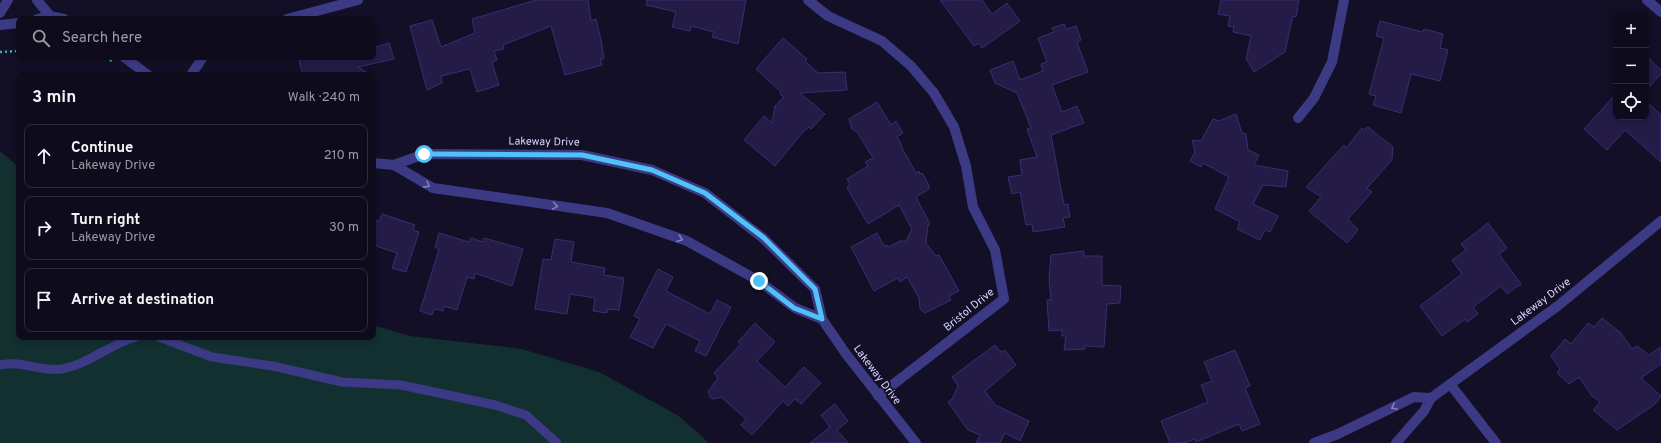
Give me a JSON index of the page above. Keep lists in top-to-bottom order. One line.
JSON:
{"streets":{"street":["Lakeway Drive","Bristol Drive"]},"crossings":[["Lakeway Drive","Bristol Drive"]],"page":{"map_buttons":["+","−"],"search":"Search here","heading":["3 min","Walk · 240 m"],"list":[["Continue","Lakeway Drive","210 m"],["Turn right","Lakeway Drive","30 m"],"Arrive at destination"]}}
